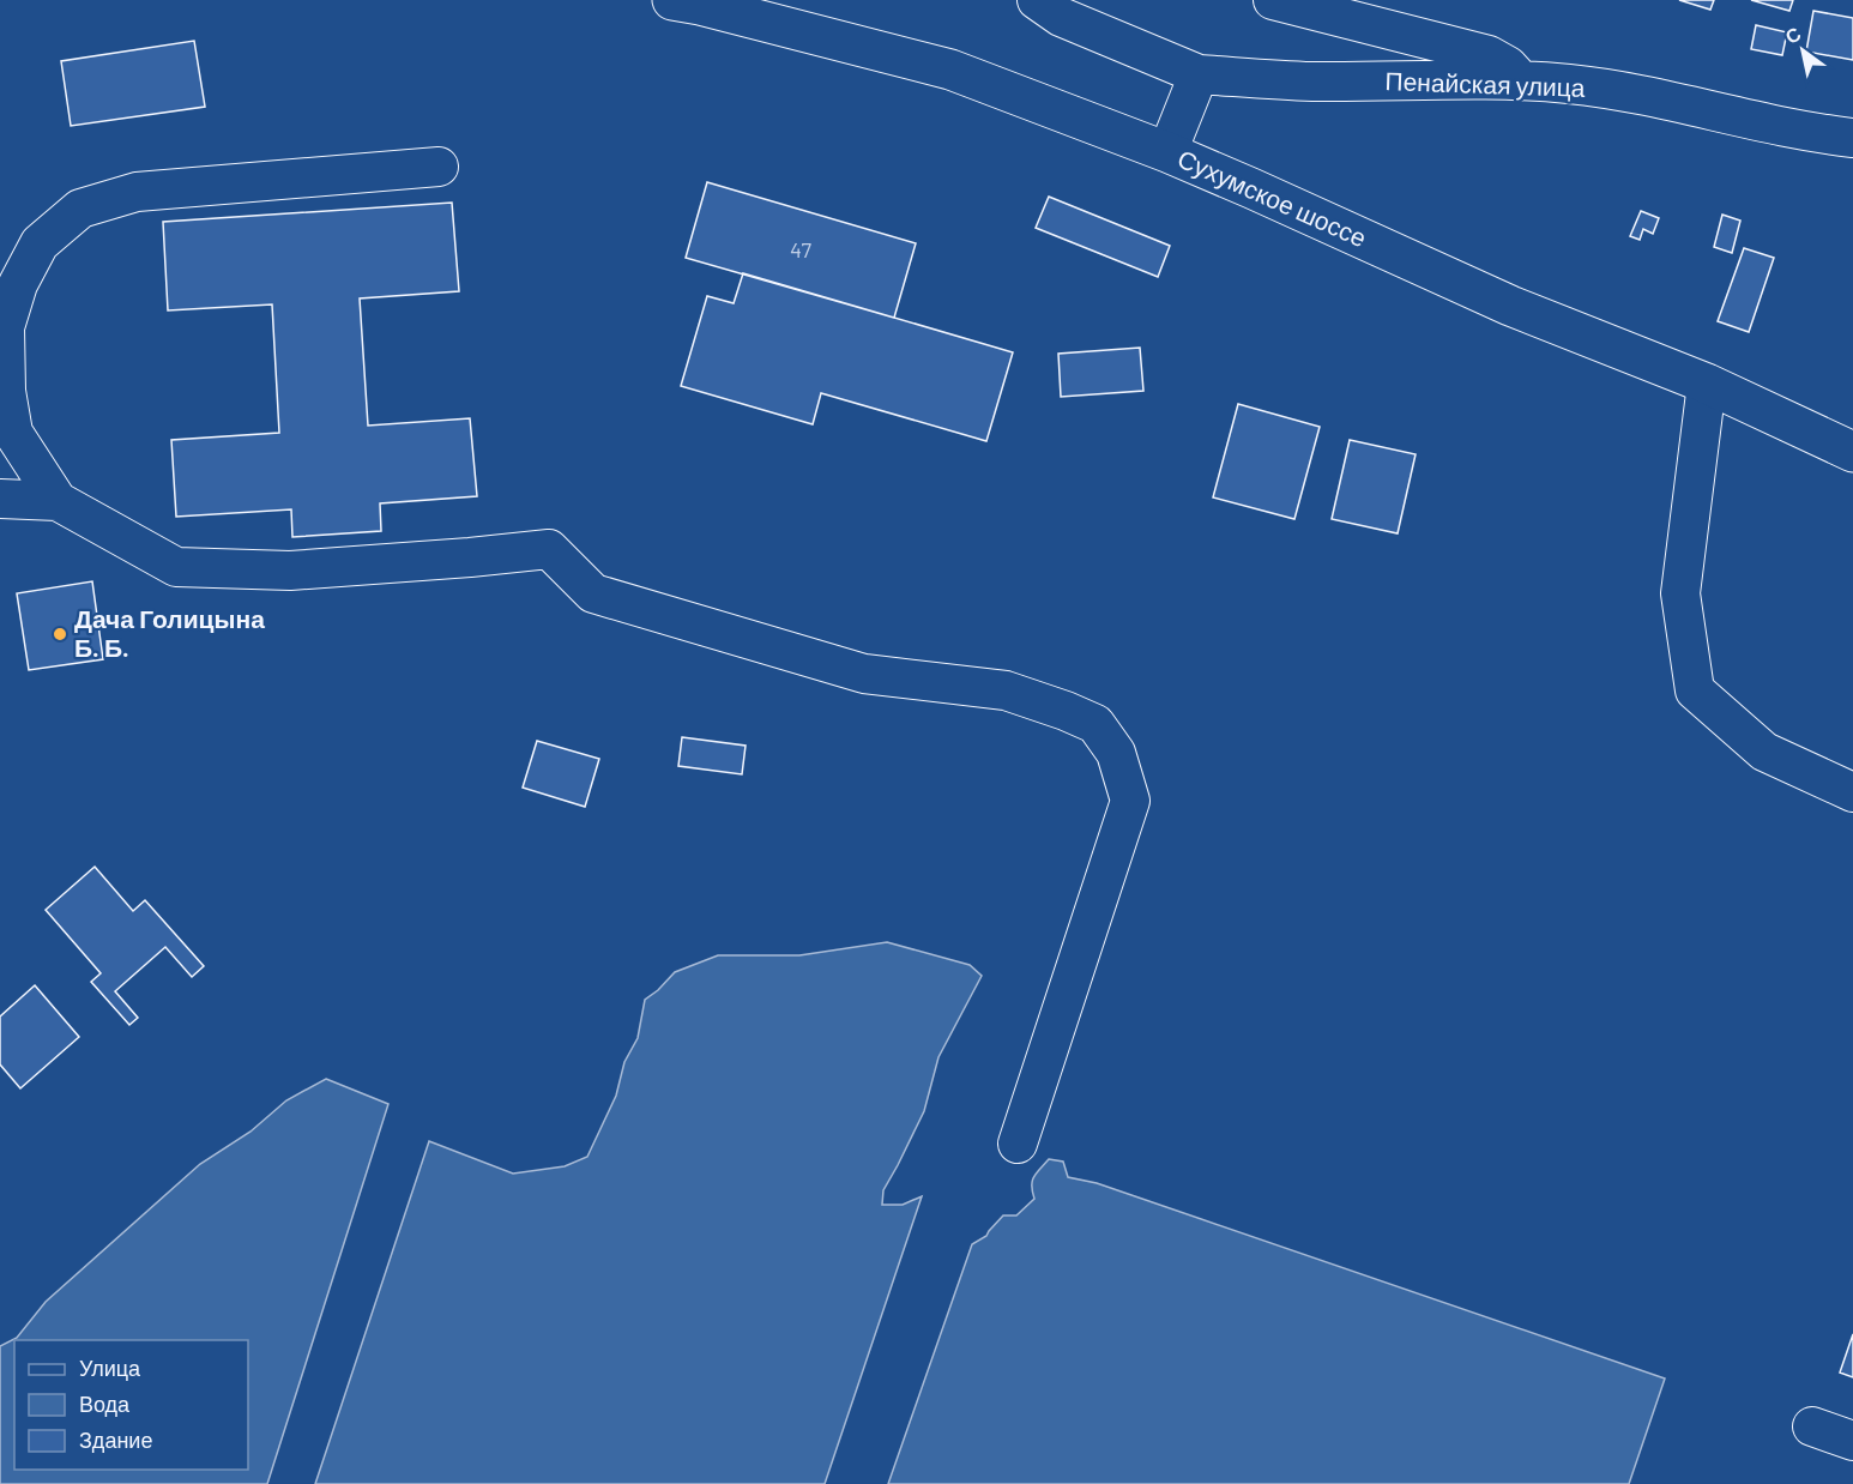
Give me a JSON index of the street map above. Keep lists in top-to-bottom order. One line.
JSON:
{"streets":{"highway":["Сухумское шоссе"],"street":["Пенайская улица"]},"places":["Дача Голицына Б. Б."],"house_numbers":["47"],"legend":["Улица","Вода","Здание"],"north":"top left"}
